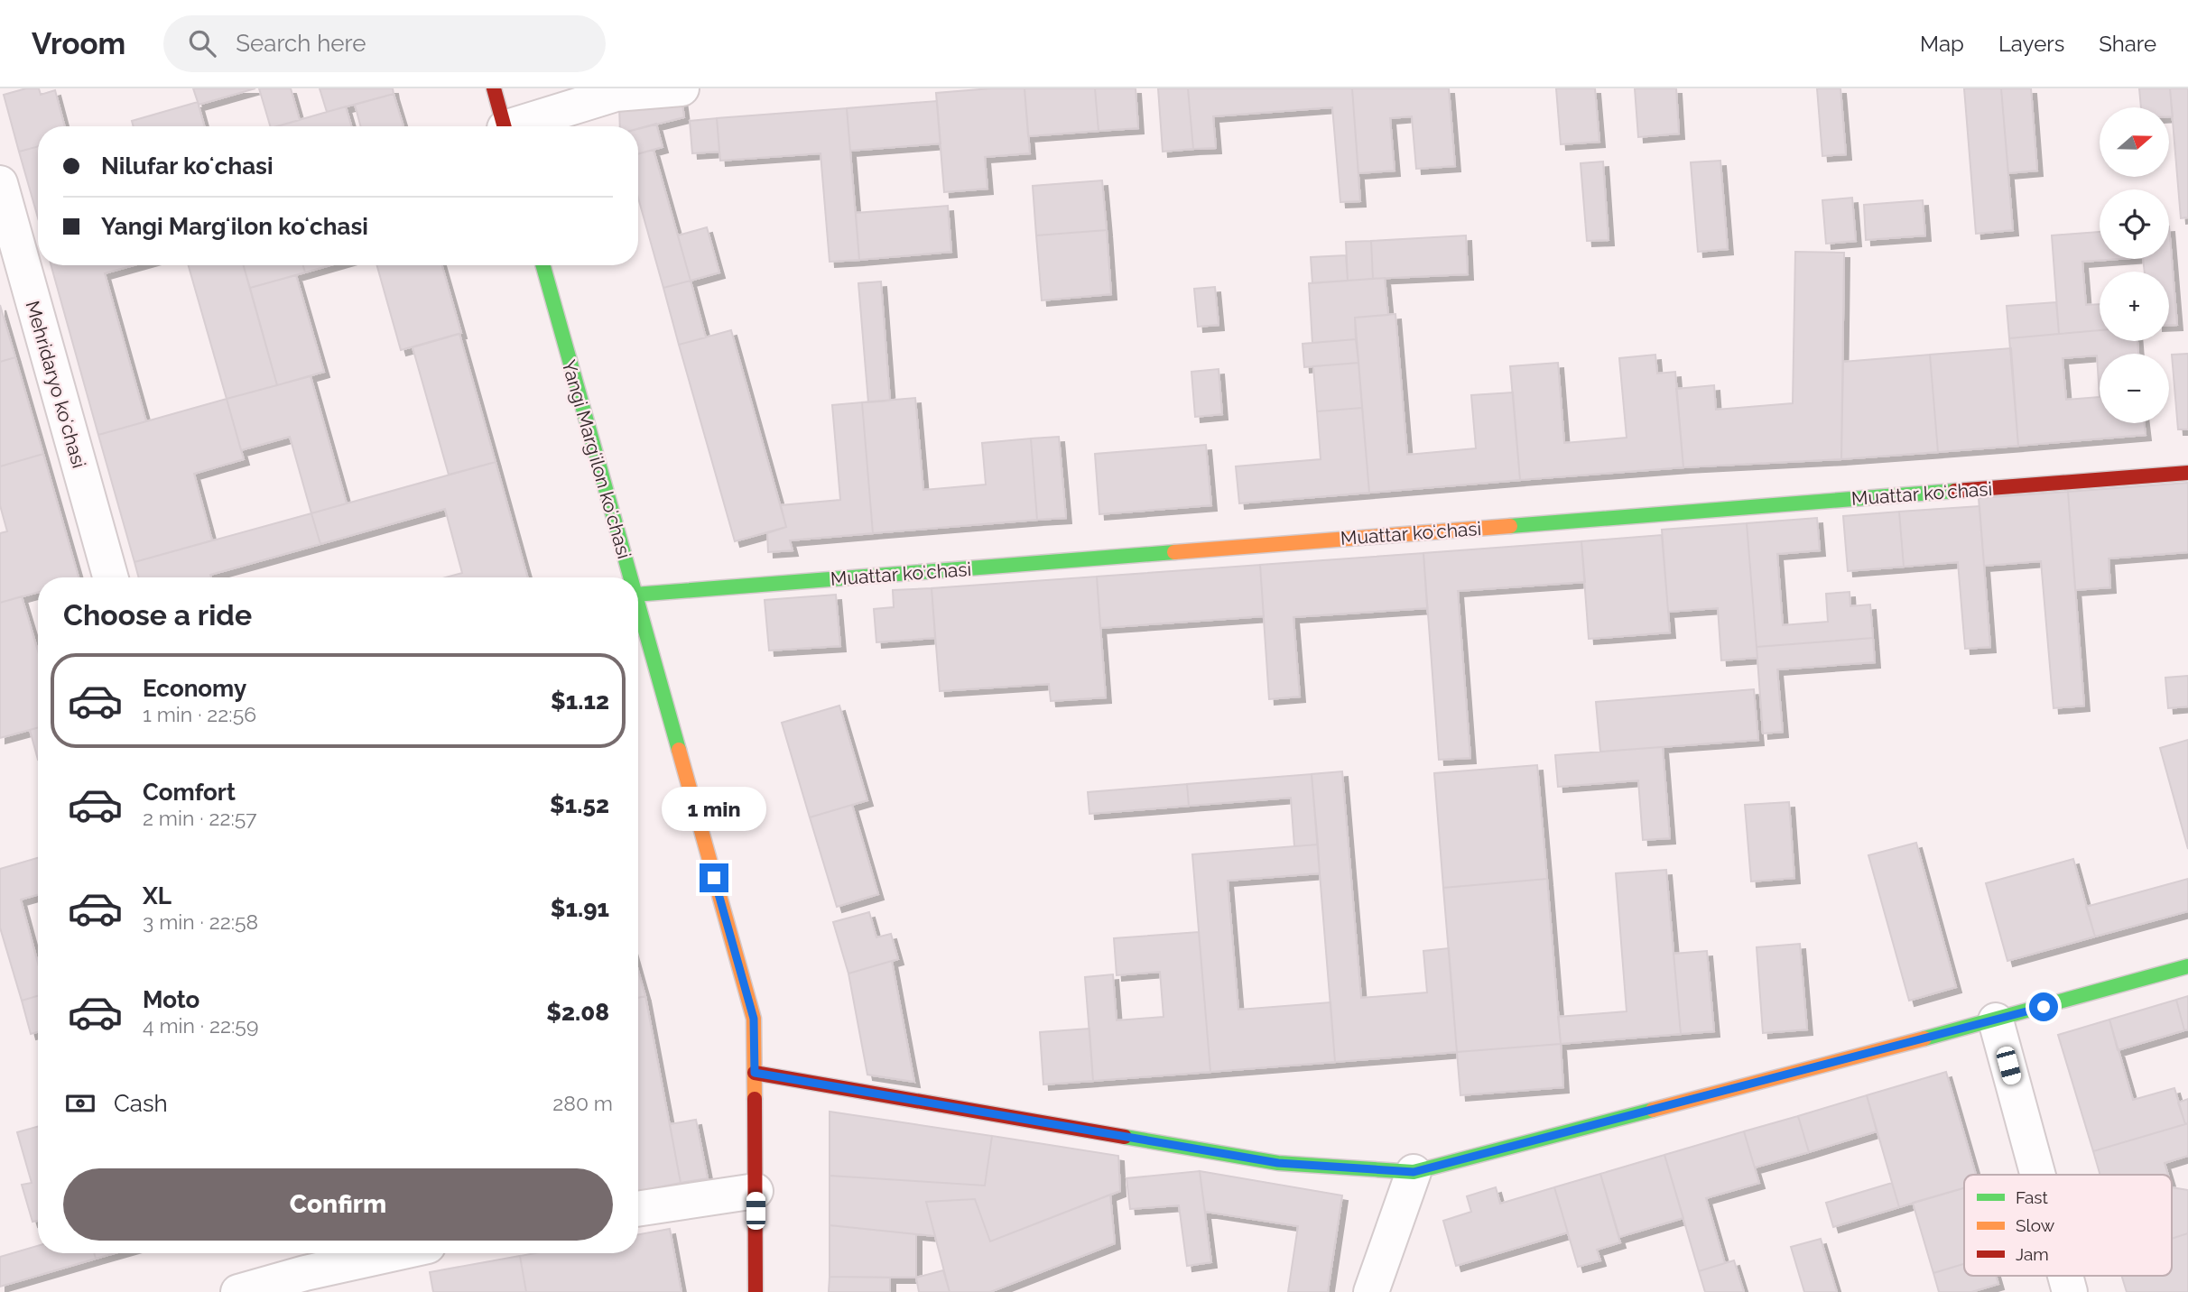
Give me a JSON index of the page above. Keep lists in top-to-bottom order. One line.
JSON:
{"streets":{"street":["Mehridaryo koʻchasi","Yangi Margʻilon koʻchasi","Muattar koʻchasi"]},"legend":["Fast","Slow","Jam"],"north":"right","page":{"header":"Vroom","search":"Search here","nav":["Map","Layers","Share"],"map_buttons":["+","−"],"banner":["Nilufar koʻchasi","Yangi Margʻilon koʻchasi"],"heading":"Choose a ride","list":[{"name":"Economy","note":"1 min · 22:56","value":"$1.12"},{"name":"Comfort","note":"2 min · 22:57","value":"$1.52"},{"name":"XL","note":"3 min · 22:58","value":"$1.91"},{"name":"Moto","note":"4 min · 22:59","value":"$2.08"}],"bubble":"1 min","pay":["Cash","280 m"],"buttons":"Confirm"}}
